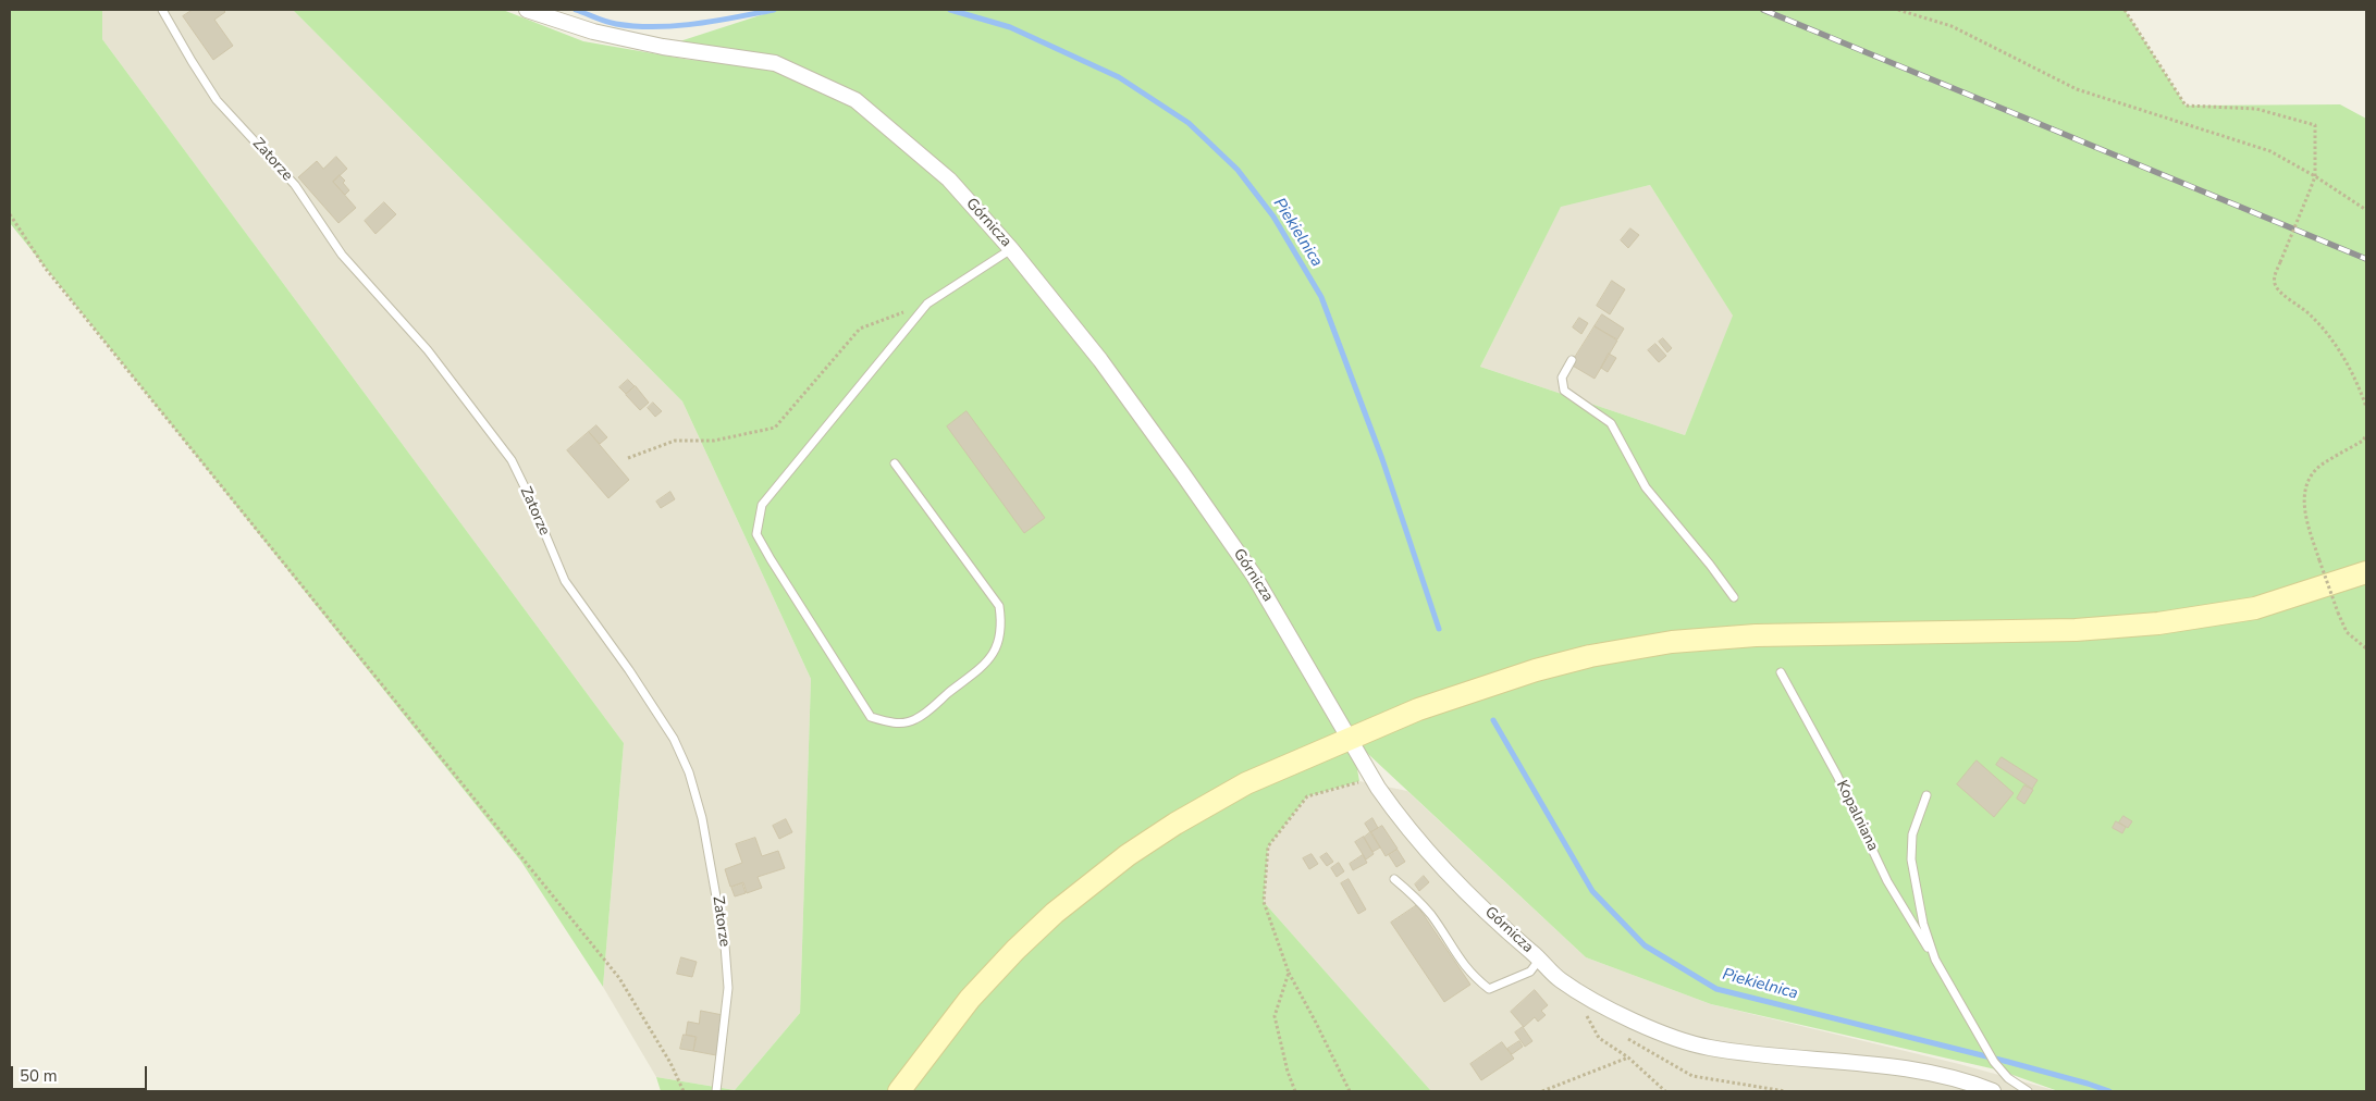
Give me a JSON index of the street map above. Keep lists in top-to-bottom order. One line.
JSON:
{"streets":{"street":["Górnicza"],"lane":["Zatorze","Kopalniana"]},"water":["Piekielnica"],"scale_bar":"50 m"}
